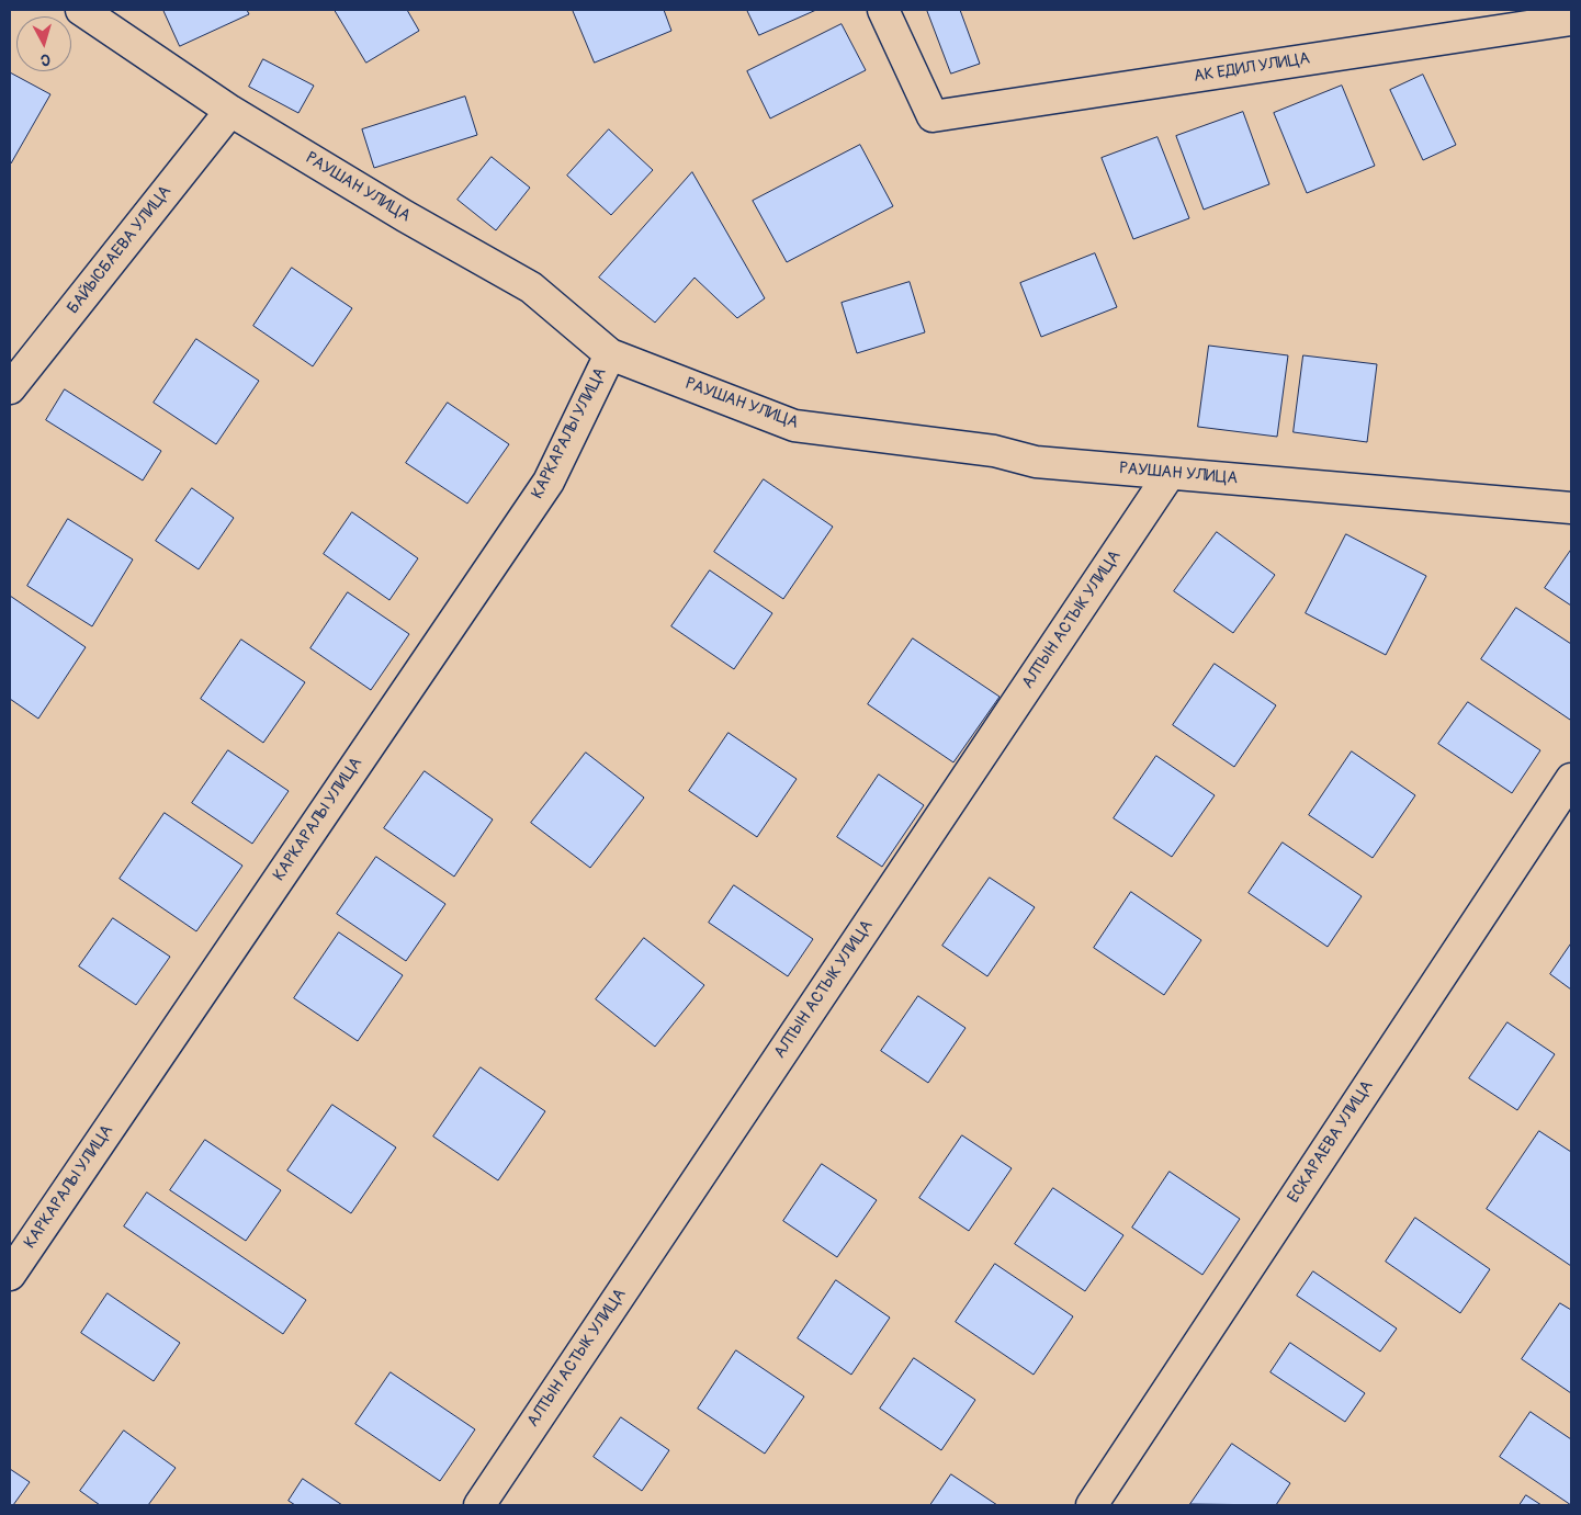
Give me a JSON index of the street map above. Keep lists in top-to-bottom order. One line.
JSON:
{"streets":{"street":["АК ЕДИЛ УЛИЦА","РАУШАН УЛИЦА","БАЙЫСБАЕВА УЛИЦА","КАРКАРАЛЫ УЛИЦА","АЛТЫН АСТЫК УЛИЦА","ЕСКАРАЕВА УЛИЦА"]},"crossings":[["РАУШАН УЛИЦА","БАЙЫСБАЕВА УЛИЦА"],["РАУШАН УЛИЦА","КАРКАРАЛЫ УЛИЦА"],["РАУШАН УЛИЦА","АЛТЫН АСТЫК УЛИЦА"]],"north":"bottom"}
